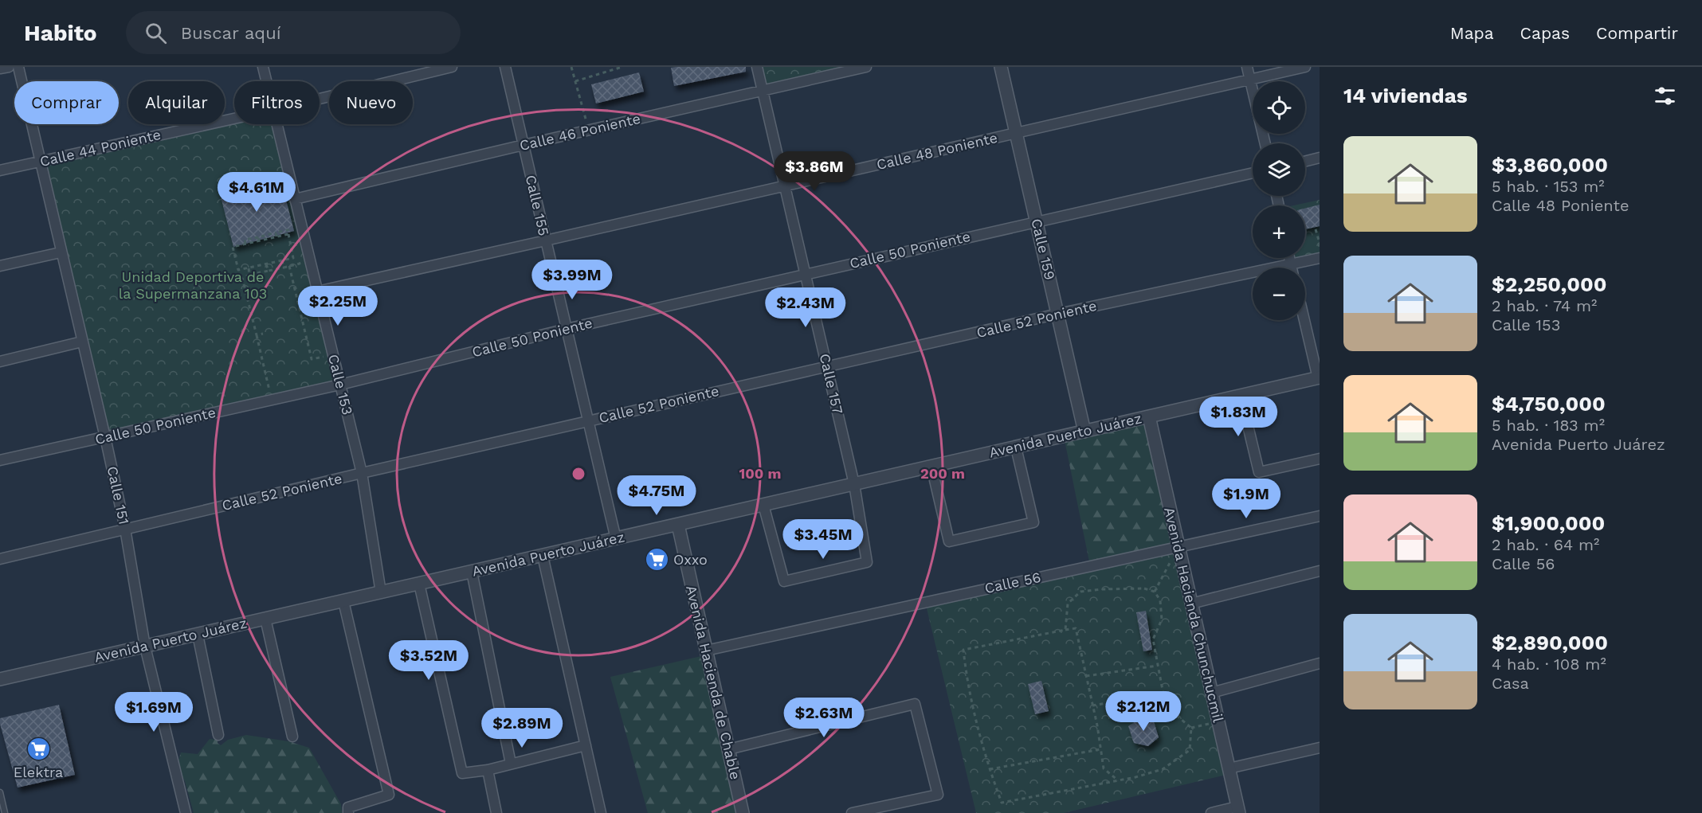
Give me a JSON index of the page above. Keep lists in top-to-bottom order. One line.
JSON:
{"streets":{"street":["Calle 46 Poniente","Calle 44 Poniente","Calle 48 Poniente","Calle 155","Calle 159","Calle 50 Poniente","Calle 52 Poniente","Calle 157","Calle 153","Avenida Puerto Juárez","Calle 151","Calle 56","Avenida Hacienda Chunchucmil","Avenida Hacienda de Chable"]},"crossings":[["Calle 46 Poniente","Calle 155"],["Calle 46 Poniente","Calle 157"],["Calle 46 Poniente","Calle 153"],["Calle 44 Poniente","Calle 151"],["Calle 48 Poniente","Calle 155"],["Calle 48 Poniente","Calle 159"],["Calle 48 Poniente","Calle 157"],["Calle 48 Poniente","Calle 153"],["Calle 155","Calle 50 Poniente"],["Calle 155","Calle 52 Poniente"],["Calle 155","Avenida Puerto Juárez"],["Calle 159","Calle 50 Poniente"],["Calle 159","Calle 52 Poniente"],["Calle 159","Avenida Puerto Juárez"],["Calle 50 Poniente","Calle 157"],["Calle 50 Poniente","Calle 153"],["Calle 50 Poniente","Calle 151"],["Calle 52 Poniente","Calle 157"],["Calle 52 Poniente","Calle 153"],["Calle 52 Poniente","Calle 151"],["Calle 157","Avenida Puerto Juárez"],["Calle 153","Avenida Puerto Juárez"],["Avenida Puerto Juárez","Calle 151"],["Avenida Puerto Juárez","Avenida Hacienda Chunchucmil"],["Avenida Puerto Juárez","Avenida Hacienda de Chable"],["Calle 56","Avenida Hacienda Chunchucmil"],["Calle 56","Avenida Hacienda de Chable"]],"parks":["Unidad Deportiva de la Supermanzana 103"],"places":{"supermarket":["Oxxo","Elektra"]},"page":{"header":"Habito","search":"Buscar aquí","nav":["Mapa","Capas","Compartir"],"heading":"14 viviendas","map_buttons":["+","−"],"chip":["Comprar","Alquilar","Filtros","Nuevo"],"list":[{"name":"$3,860,000","note":"5 hab. · 153 m² · Calle 48 Poniente"},{"name":"$2,250,000","note":"2 hab. · 74 m² · Calle 153"},{"name":"$4,750,000","note":"5 hab. · 183 m² · Avenida Puerto Juárez"},{"name":"$1,900,000","note":"2 hab. · 64 m² · Calle 56"},{"name":"$2,890,000","note":"4 hab. · 108 m² · Casa"}],"price":["$3.86M","$4.61M","$3.99M","$2.25M","$2.43M","$1.83M","$4.75M","$1.9M","$3.45M","$3.52M","$2.12M","$1.69M","$2.63M","$2.89M"]},"rings":["100 m","200 m"]}
